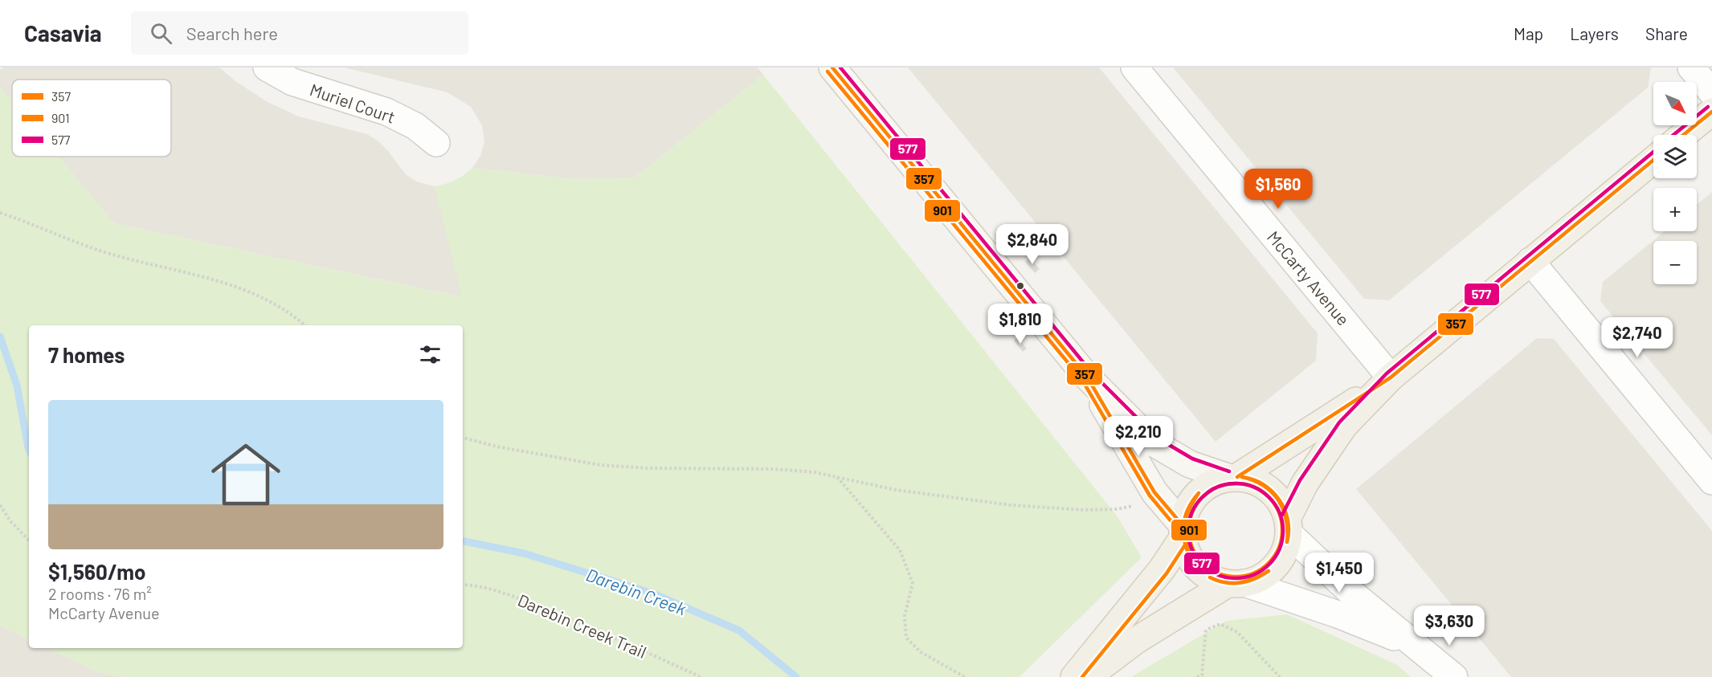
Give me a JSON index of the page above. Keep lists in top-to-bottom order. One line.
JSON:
{"streets":{"street":["Muriel Court","McCarty Avenue"],"path":["Darebin Creek Trail"]},"water":["Darebin Creek"],"lines":["transit line 357","transit line 577","transit line 901"],"legend":["357","901","577"],"north":"bottom right","page":{"header":"Casavia","search":"Search here","nav":["Map","Layers","Share"],"map_buttons":["+","−"],"price":["$1,560","$2,840","$1,810","$2,740","$2,210","$1,450","$3,630"],"heading":"7 homes","list":[{"name":"$1,560/mo","note":"2 rooms · 76 m² · McCarty Avenue"}]}}
